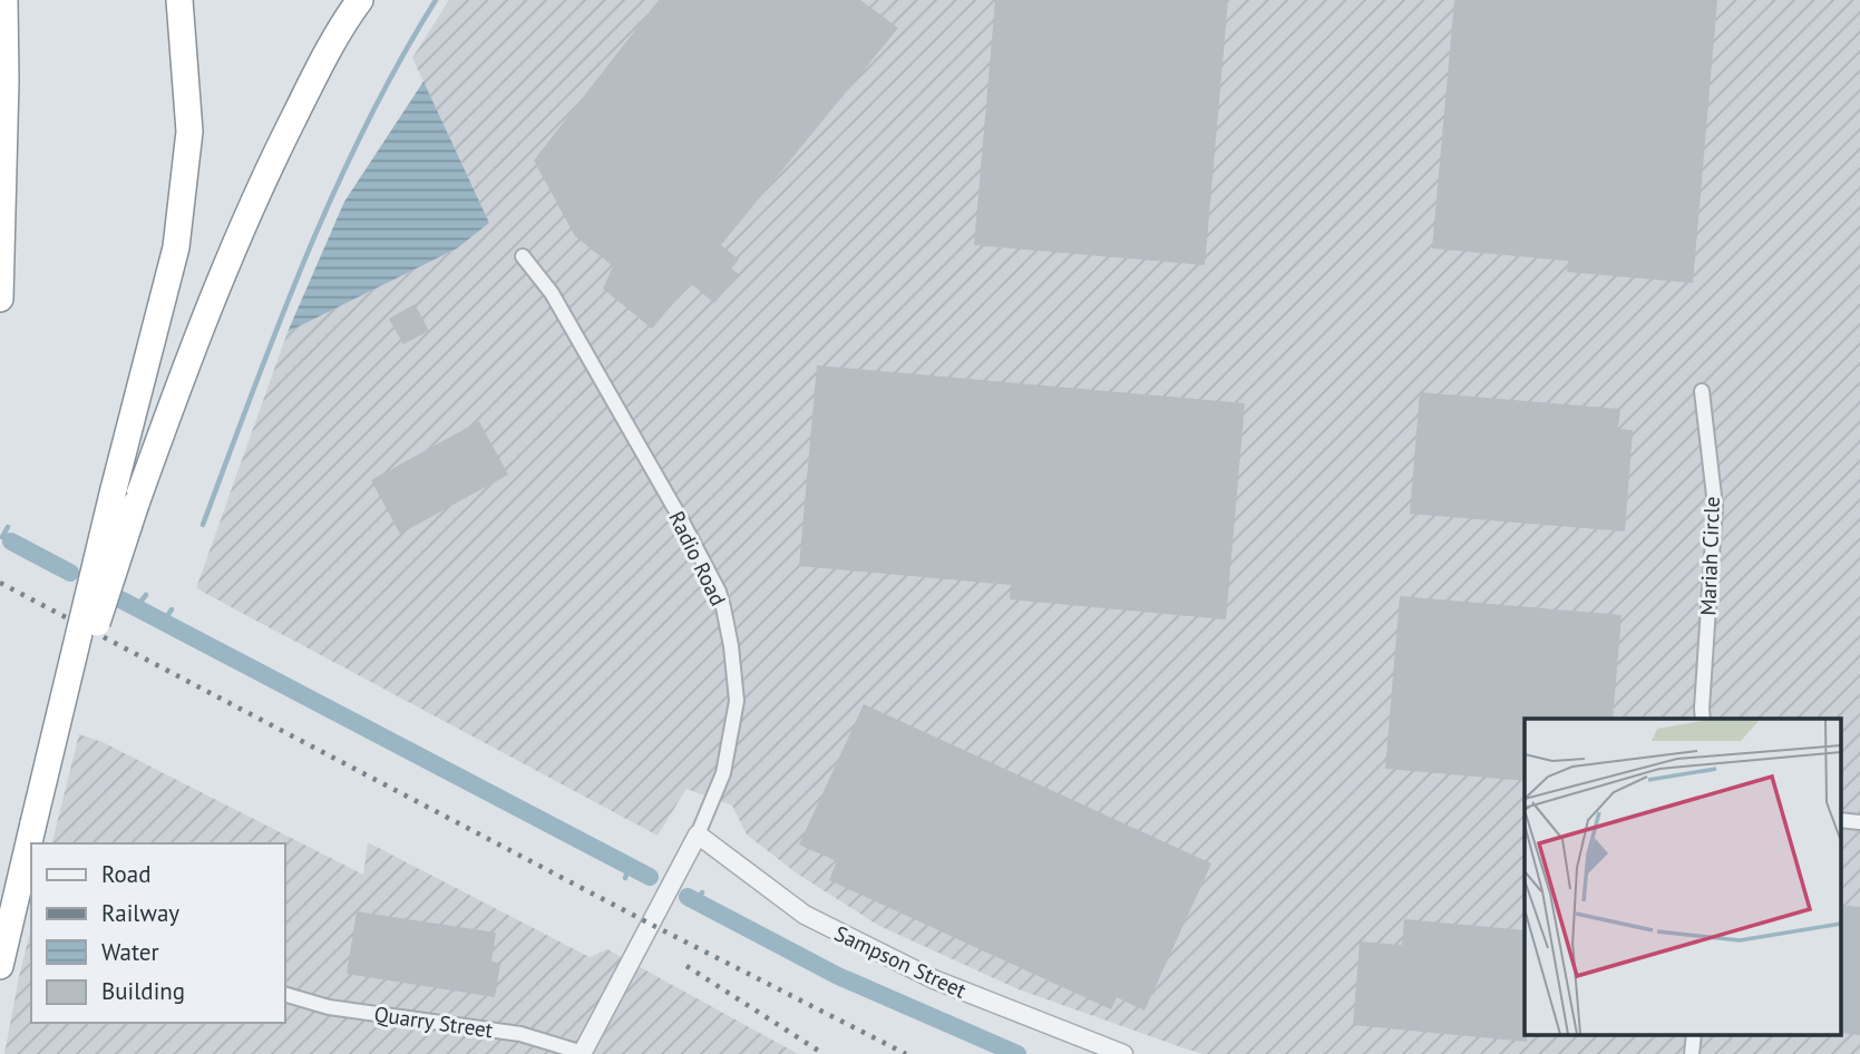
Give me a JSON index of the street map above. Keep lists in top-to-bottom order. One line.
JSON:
{"streets":{"street":["Mariah Circle","Radio Road","Sampson Street","Quarry Street"]},"crossings":[["Radio Road","Sampson Street"],["Radio Road","Quarry Street"]],"legend":["Road","Railway","Water","Building"]}
